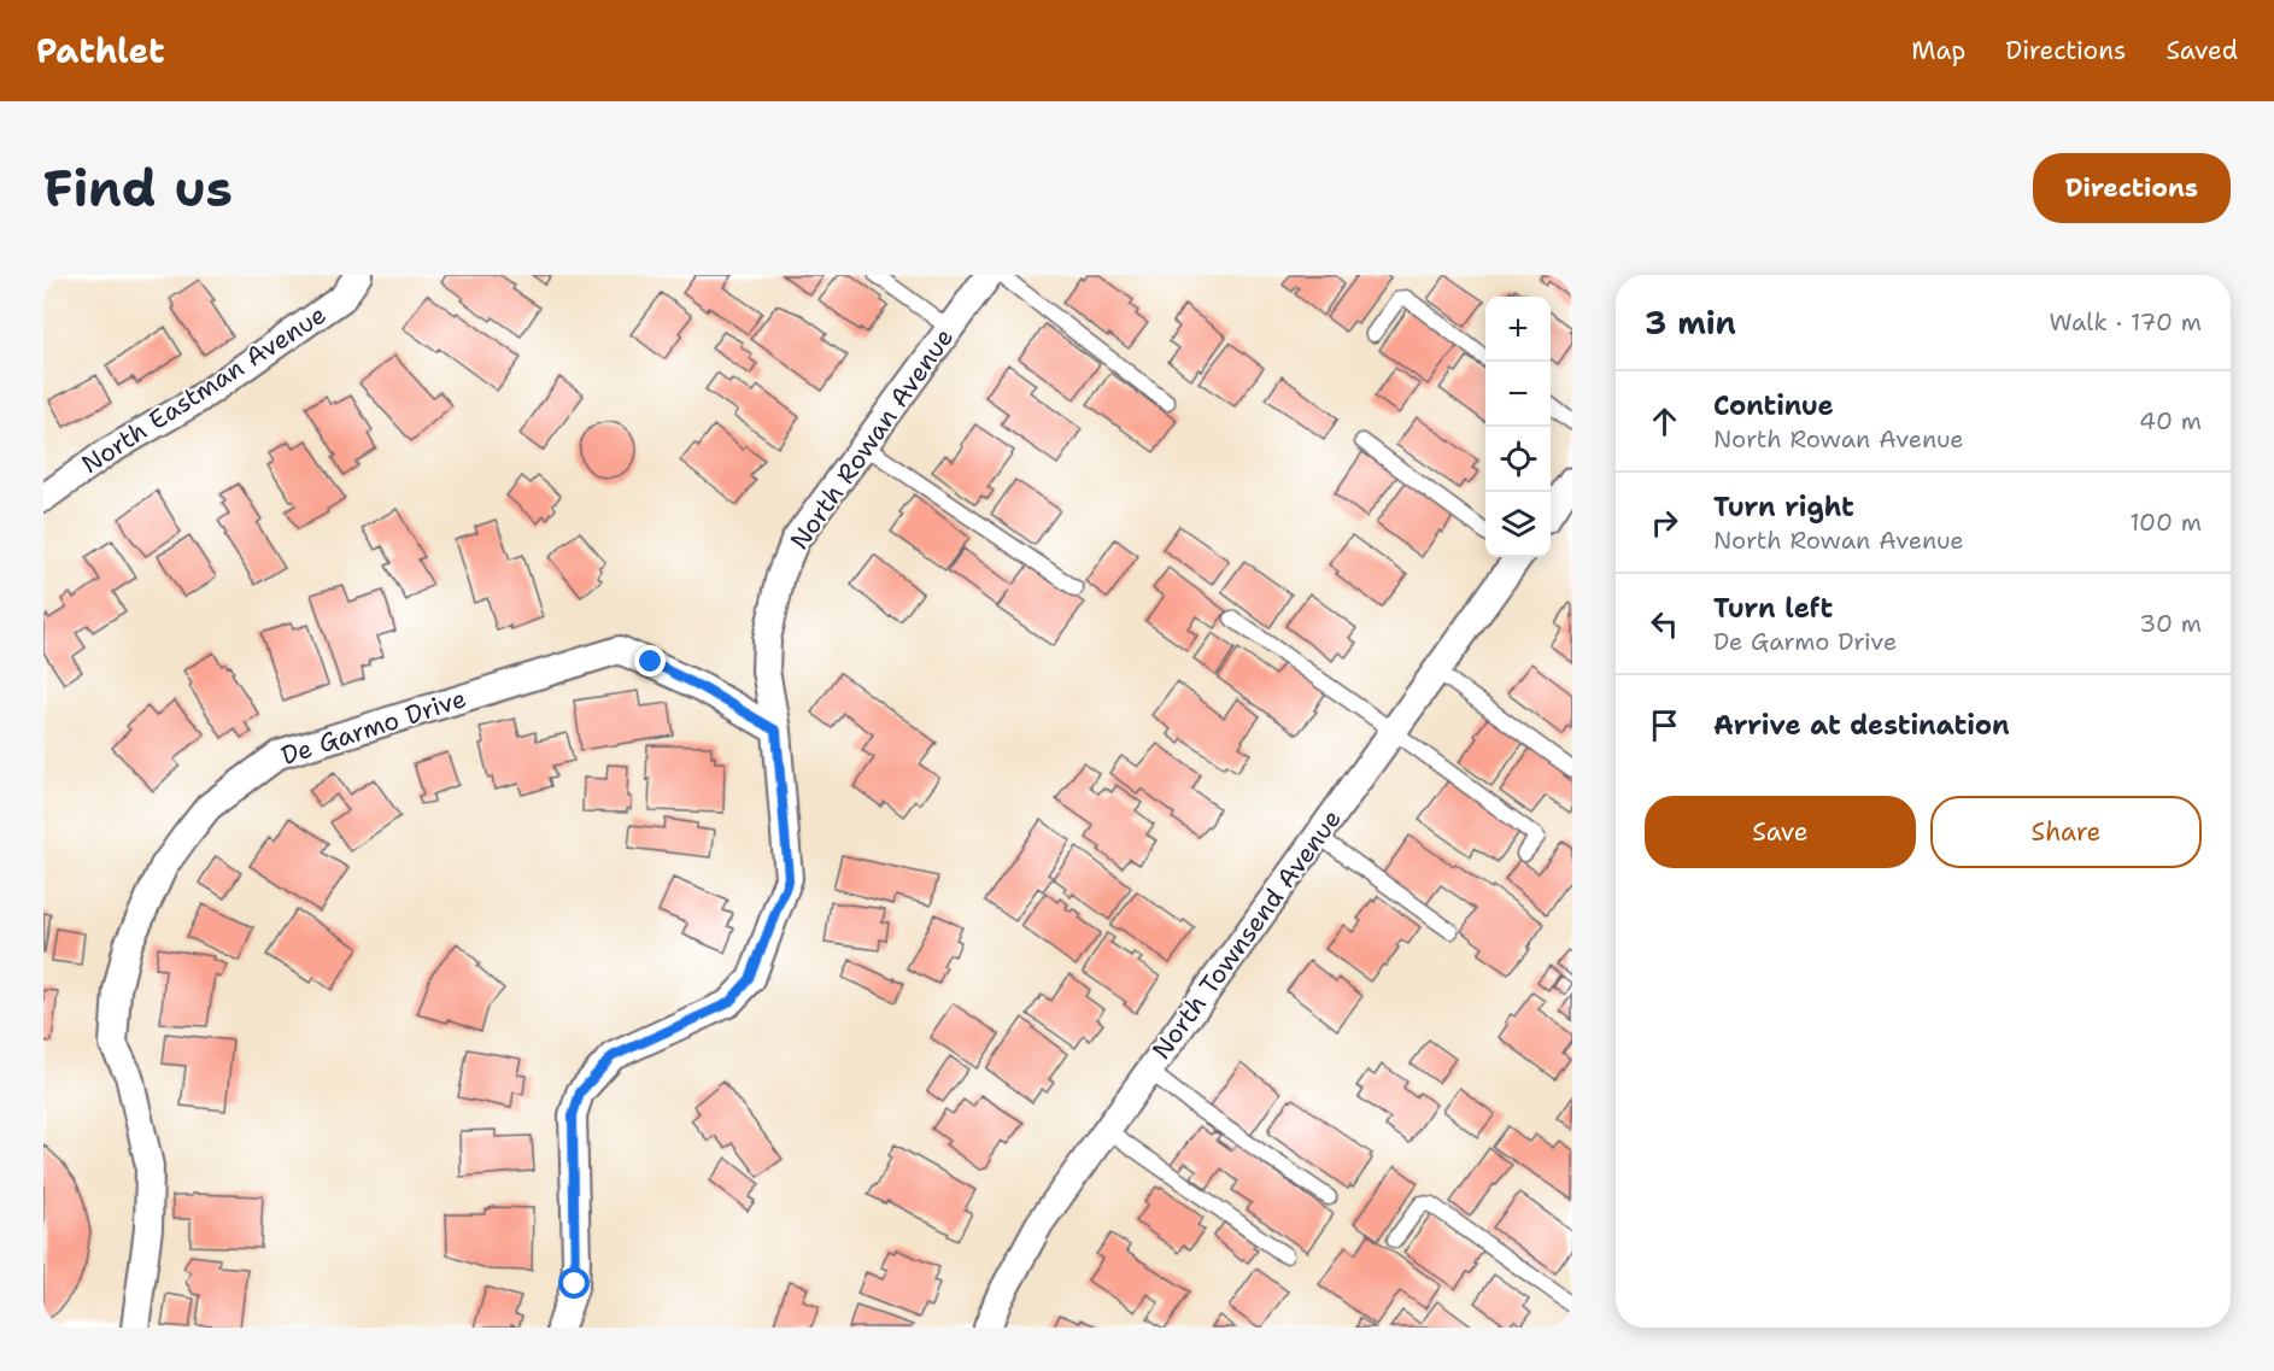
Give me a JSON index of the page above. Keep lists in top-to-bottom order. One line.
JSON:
{"streets":{"street":["North Eastman Avenue","North Rowan Avenue","De Garmo Drive","North Townsend Avenue"]},"crossings":[["North Rowan Avenue","De Garmo Drive"]],"page":{"header":"Pathlet","nav":["Map","Directions","Saved"],"buttons":["Directions",["Save","Share"]],"title":"Find us","heading":["3 min","Walk · 170 m"],"map_buttons":["+","−"],"list":[["Continue","North Rowan Avenue","40 m"],["Turn right","North Rowan Avenue","100 m"],["Turn left","De Garmo Drive","30 m"],"Arrive at destination"]}}
